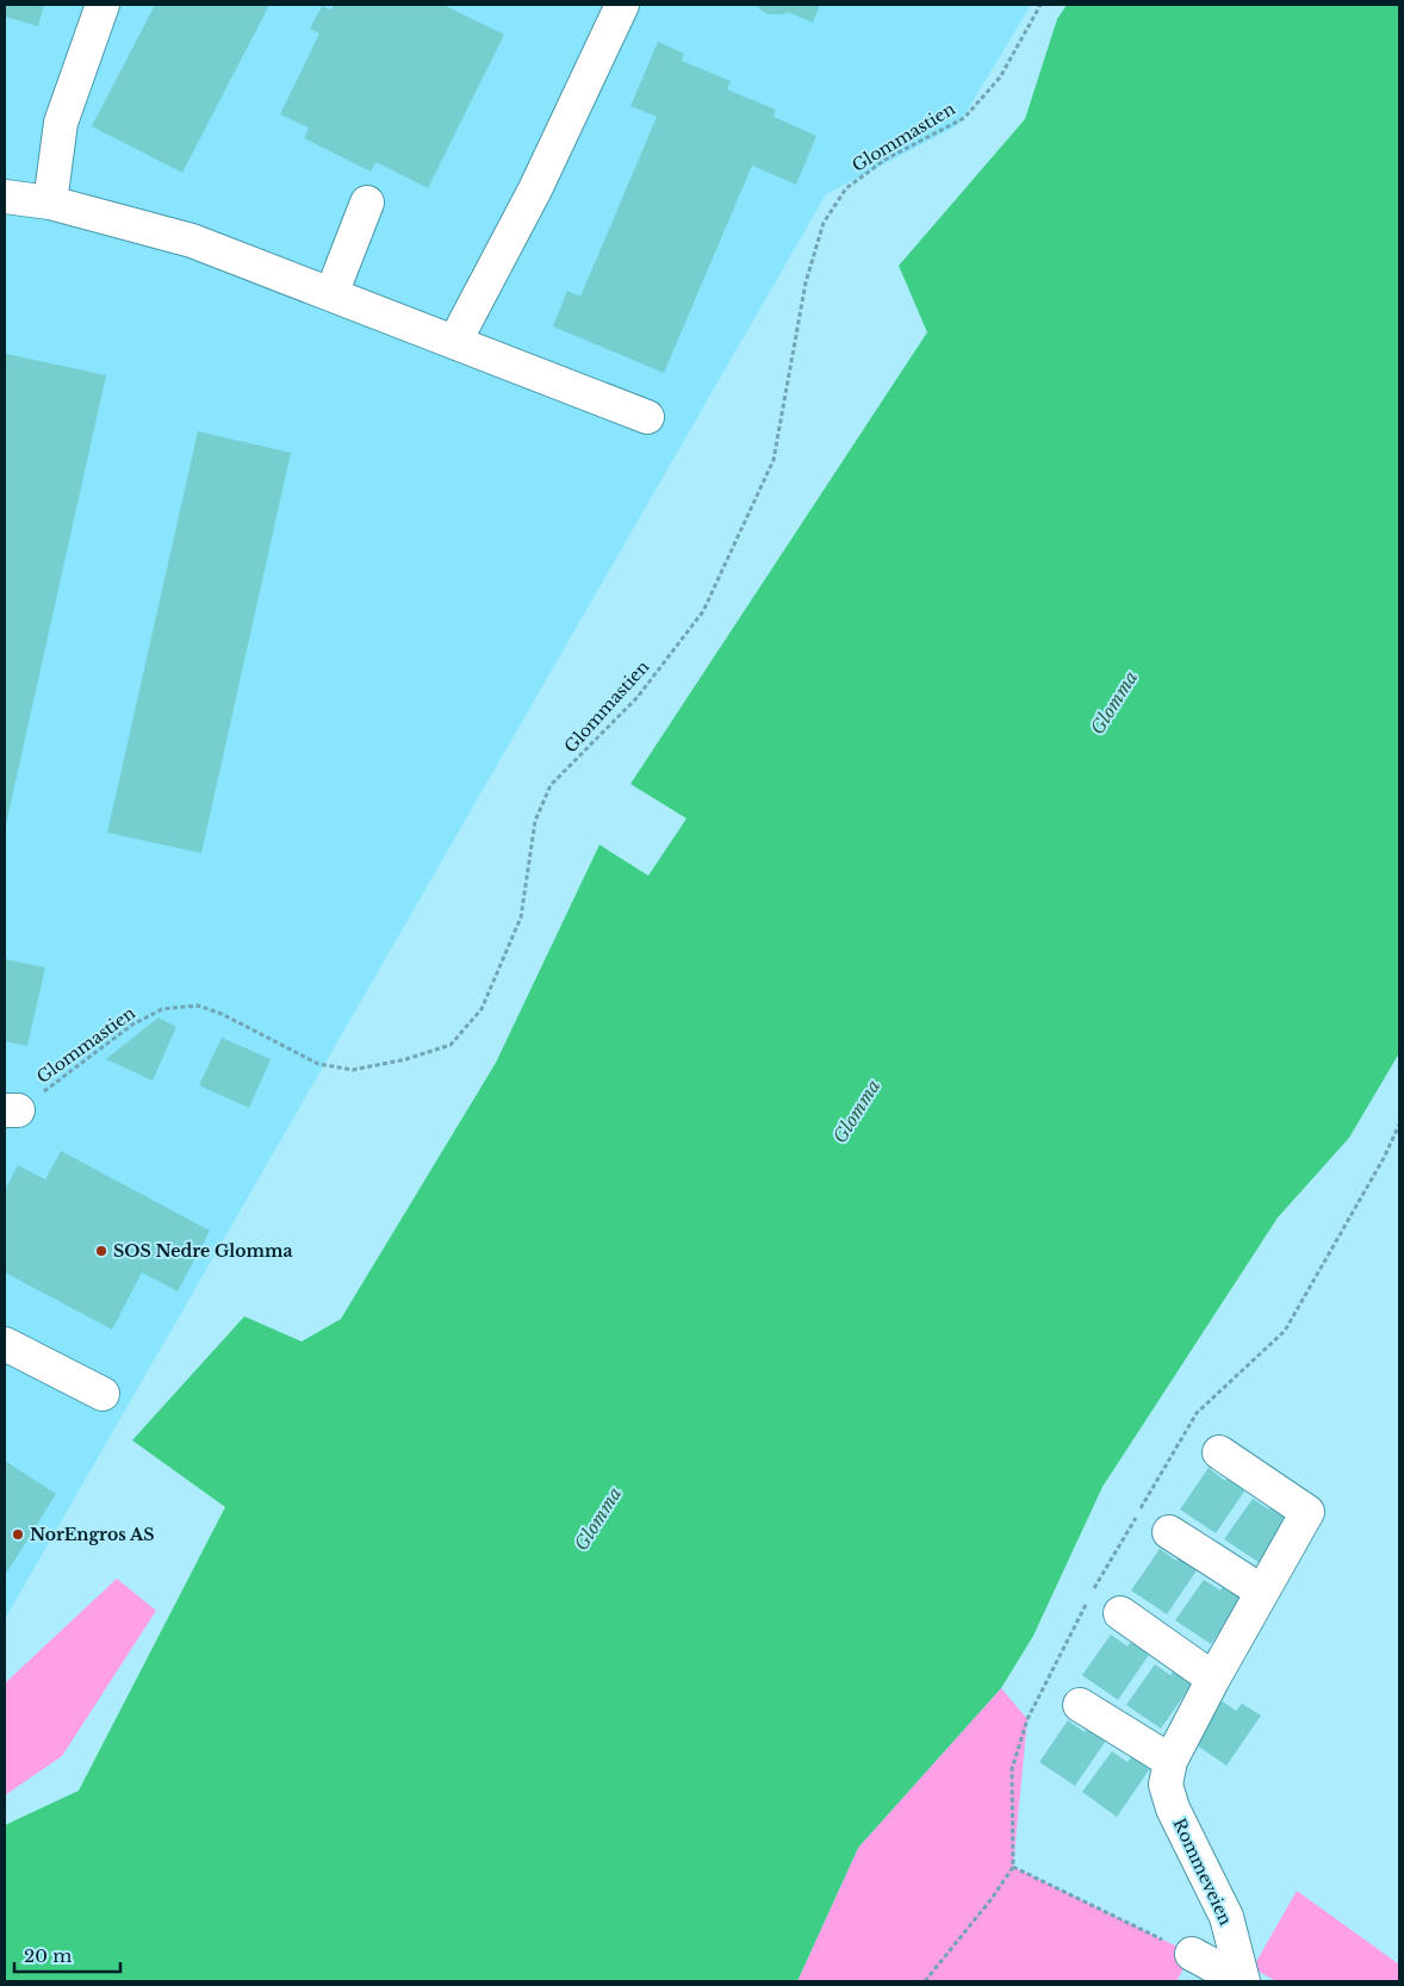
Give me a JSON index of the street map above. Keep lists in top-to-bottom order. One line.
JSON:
{"streets":{"street":["Rommeveien"],"path":["Glommastien"]},"water":["Glomma"],"places":["SOS Nedre Glomma","NorEngros AS"],"scale_bar":"20 m"}
